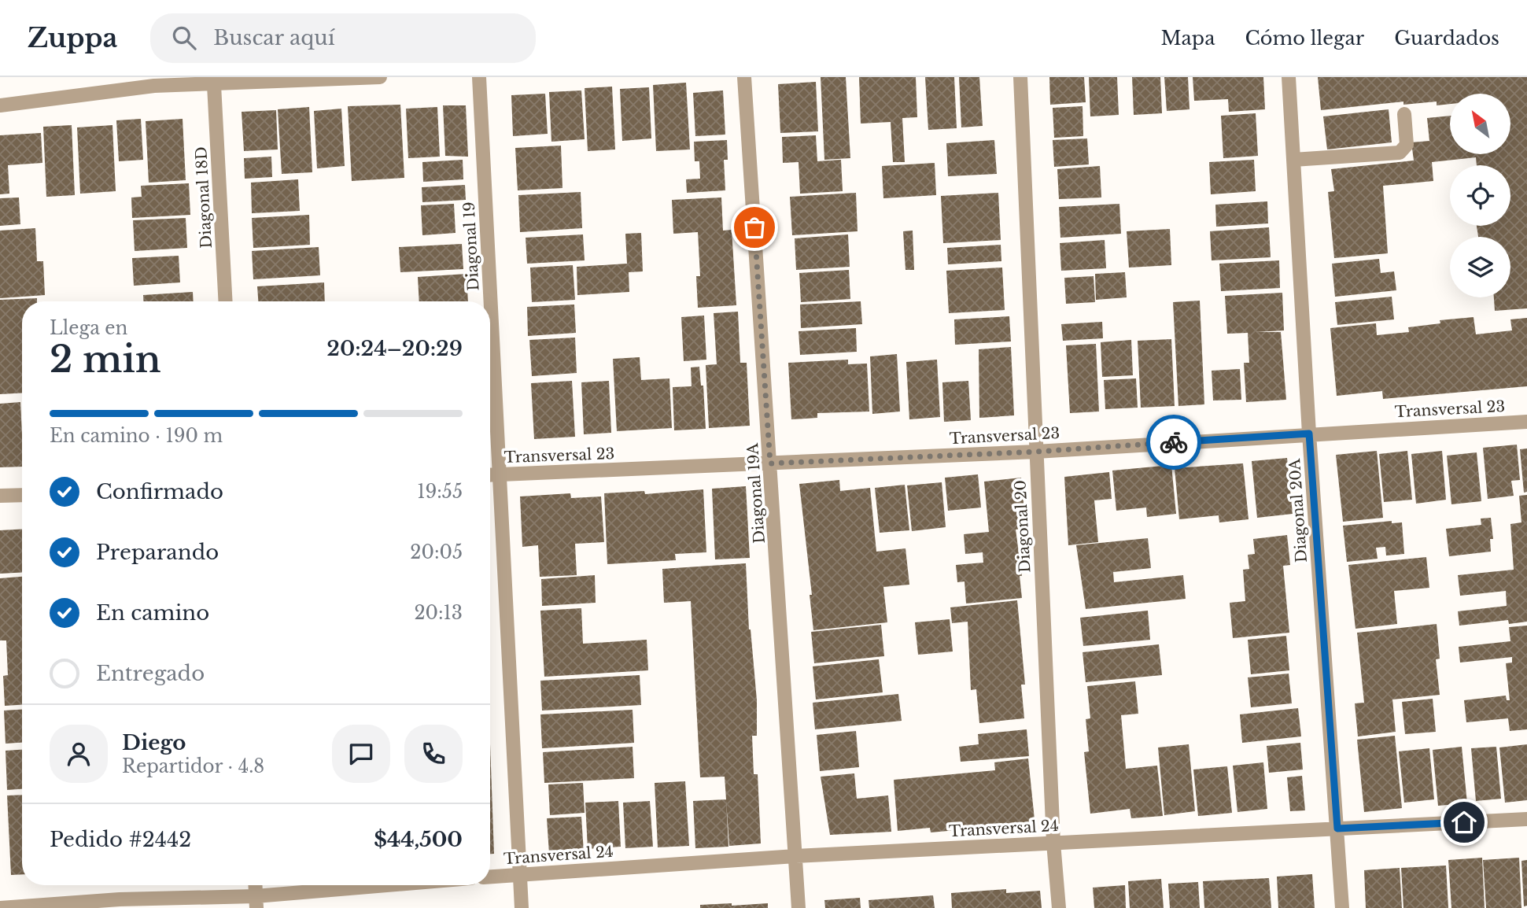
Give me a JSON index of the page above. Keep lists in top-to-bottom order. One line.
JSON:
{"streets":{"street":["Diagonal 18D","Diagonal 19","Transversal 23","Diagonal 19A","Diagonal 20A","Diagonal 20","Transversal 24"]},"crossings":[["Diagonal 19","Transversal 23"],["Diagonal 19","Transversal 24"],["Transversal 23","Diagonal 19A"],["Transversal 23","Diagonal 20A"],["Transversal 23","Diagonal 20"],["Diagonal 19A","Transversal 24"],["Diagonal 20A","Transversal 24"],["Diagonal 20","Transversal 24"]],"north":"top left","page":{"header":"Zuppa","search":"Buscar aquí","nav":["Mapa","Cómo llegar","Guardados"],"heading":["2 min","Llega en","20:24–20:29"],"panel":["Diego","Repartidor · 4.8","Pedido #2442","$44,500"],"bar":"En camino · 190 m","list":[["Confirmado","19:55"],["Preparando","20:05"],["En camino","20:13"],"Entregado"]}}
